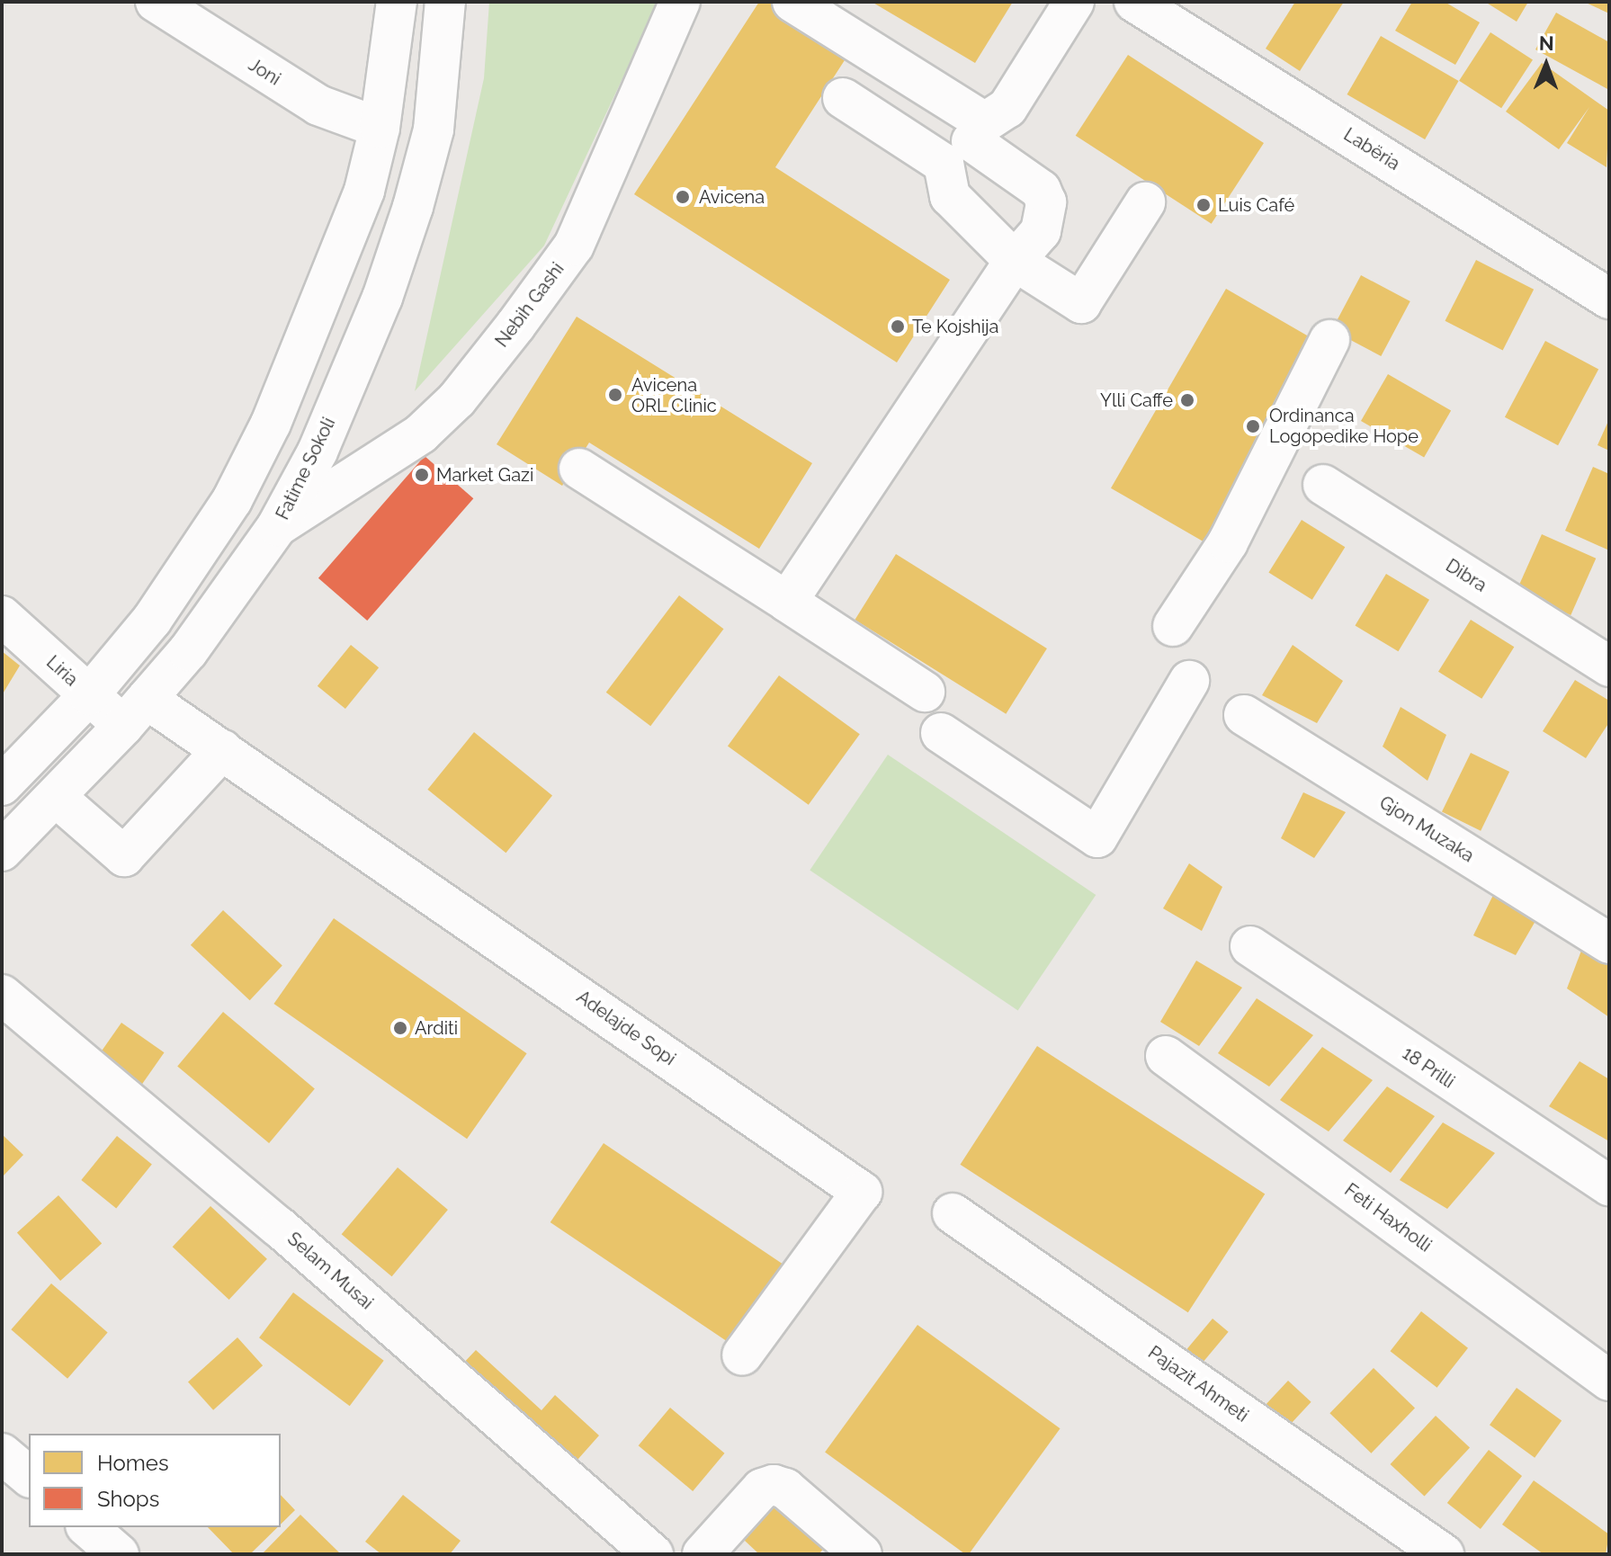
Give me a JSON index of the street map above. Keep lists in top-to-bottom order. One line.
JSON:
{"streets":{"street":["Joni","Labëria","Nebih Gashi","Fatime Sokoli","Dibra","Liria","Gjon Muzaka","Adelajde Sopi","18 Prilli","Feti Haxholli","Selam Musai","Pajazit Ahmeti"]},"crossings":[["Nebih Gashi","Fatime Sokoli"],["Fatime Sokoli","Liria"],["Fatime Sokoli","Adelajde Sopi"],["Liria","Adelajde Sopi"]],"places":["Avicena","Luis Café","Te Kojshija","Avicena ORL Clinic","Ylli Caffe","Ordinanca Logopedike Hope","Market Gazi","Arditi"],"legend":["Homes","Shops"],"north":"top"}
